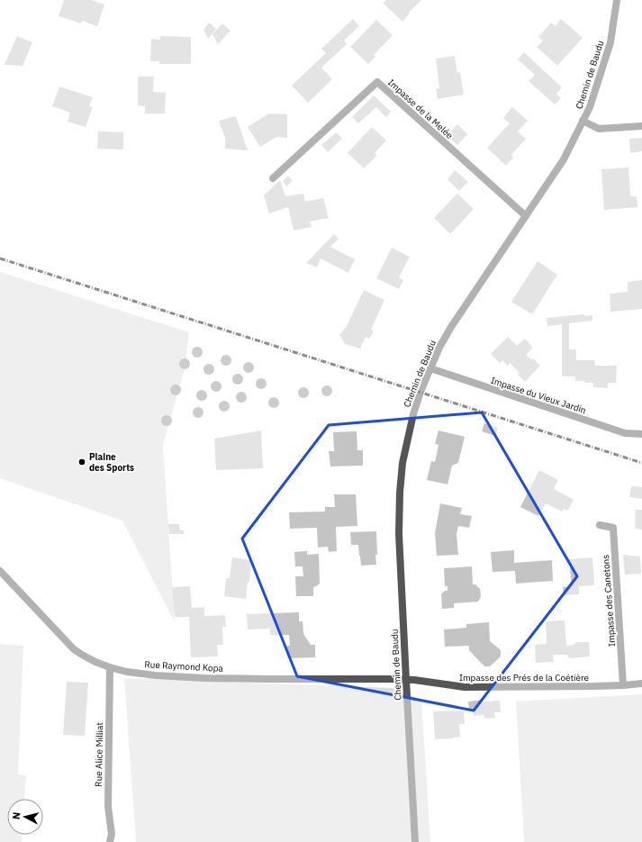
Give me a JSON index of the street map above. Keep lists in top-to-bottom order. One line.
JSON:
{"streets":{"street":["Chemin de Baudu","Impasse de la Melée","Impasse du Vieux Jardin","Impasse des Canetons","Rue Raymond Kopa","Impasse des Prés de la Coétière","Rue Alice Milliat"]},"crossings":[["Chemin de Baudu","Impasse de la Melée"],["Chemin de Baudu","Impasse du Vieux Jardin"],["Chemin de Baudu","Rue Raymond Kopa"],["Chemin de Baudu","Impasse des Prés de la Coétière"],["Impasse des Canetons","Impasse des Prés de la Coétière"],["Rue Raymond Kopa","Impasse des Prés de la Coétière"],["Rue Raymond Kopa","Rue Alice Milliat"]],"places":["Plaine des Sports"],"north":"left"}
